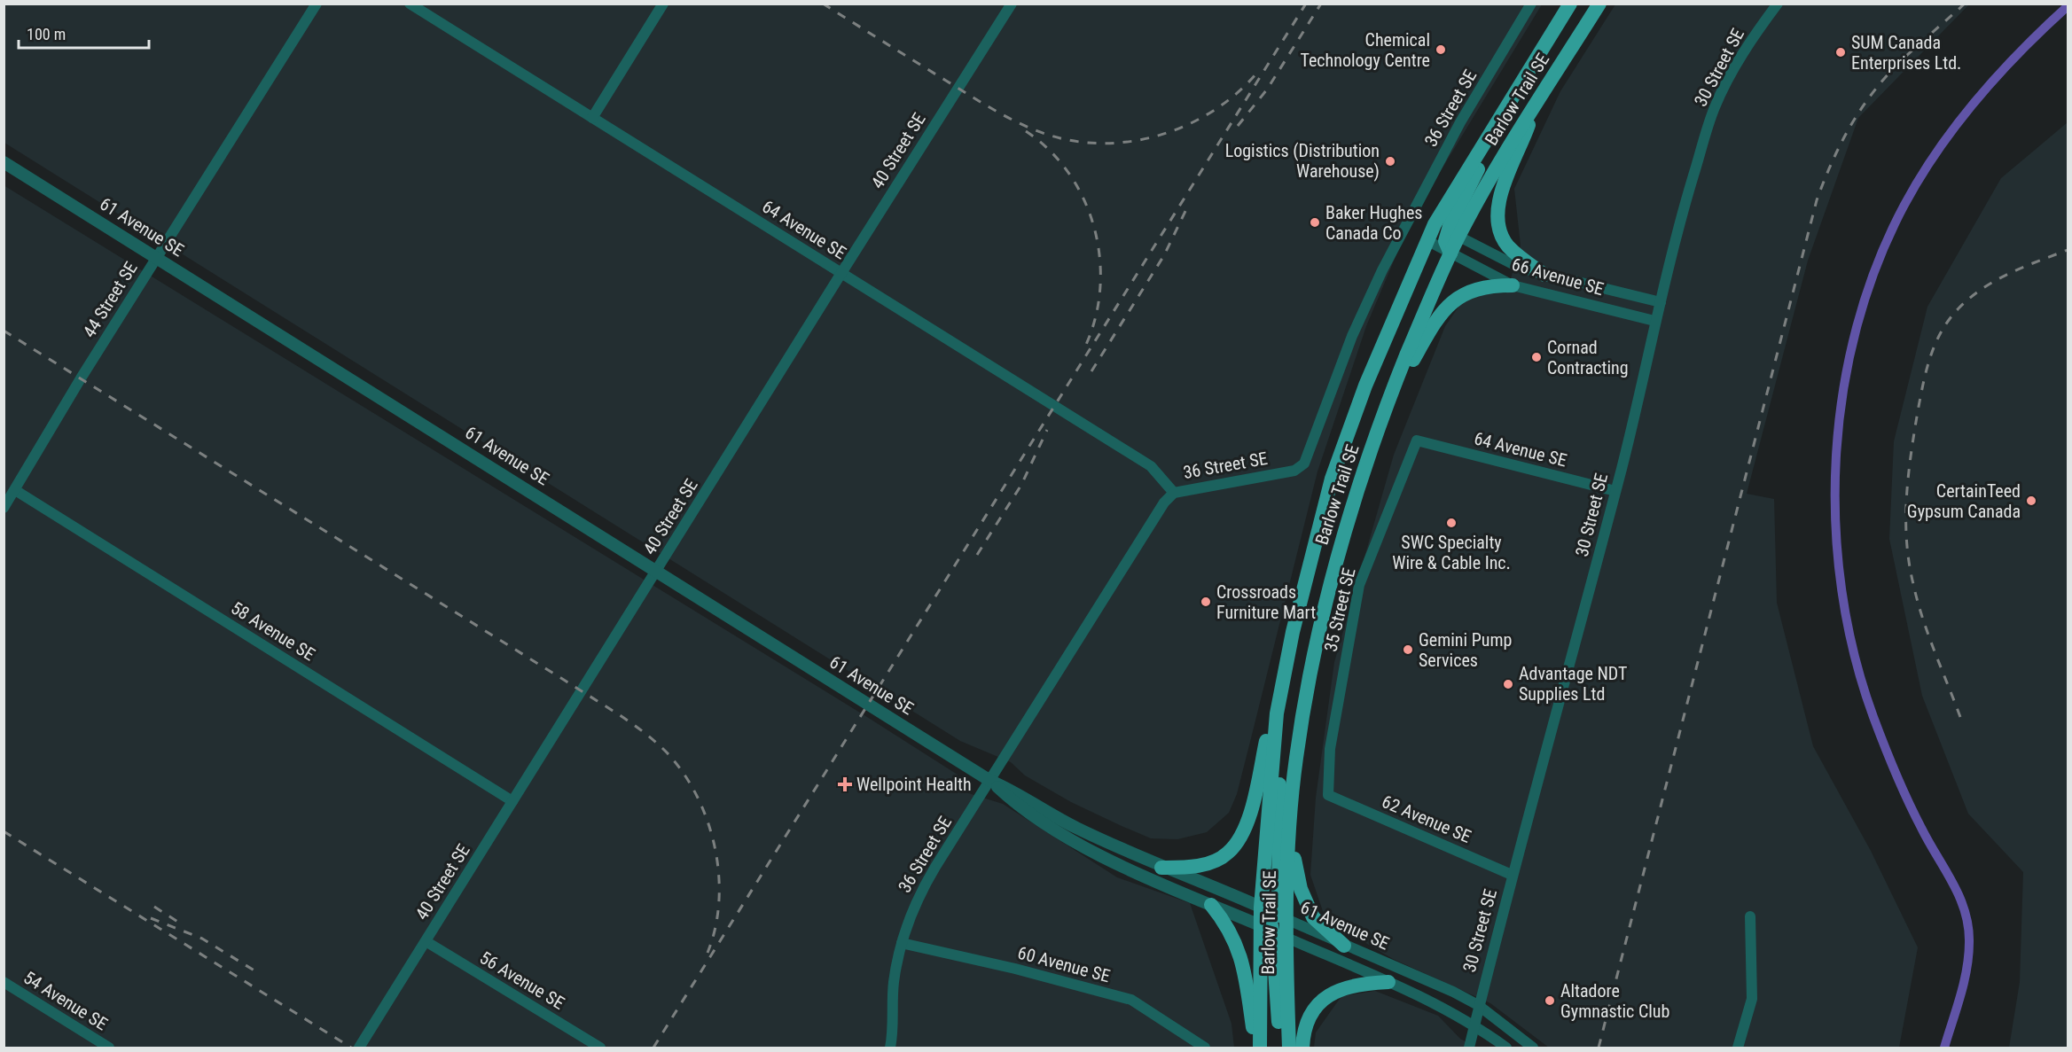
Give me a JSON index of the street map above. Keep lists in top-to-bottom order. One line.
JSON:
{"streets":{"main road":["Barlow Trail SE"],"street":["30 Street SE","36 Street SE","40 Street SE","61 Avenue SE","64 Avenue SE","66 Avenue SE","44 Street SE","35 Street SE","58 Avenue SE","62 Avenue SE","60 Avenue SE","56 Avenue SE","54 Avenue SE"]},"crossings":[["30 Street SE","61 Avenue SE"],["30 Street SE","64 Avenue SE"],["30 Street SE","66 Avenue SE"],["30 Street SE","62 Avenue SE"],["Barlow Trail SE","61 Avenue SE"],["Barlow Trail SE","66 Avenue SE"],["36 Street SE","61 Avenue SE"],["36 Street SE","64 Avenue SE"],["36 Street SE","60 Avenue SE"],["40 Street SE","61 Avenue SE"],["40 Street SE","64 Avenue SE"],["40 Street SE","58 Avenue SE"],["40 Street SE","56 Avenue SE"],["61 Avenue SE","44 Street SE"],["64 Avenue SE","35 Street SE"],["44 Street SE","58 Avenue SE"],["35 Street SE","62 Avenue SE"]],"places":{"other":["Chemical Technology Centre","SUM Canada Enterprises Ltd.","Logistics (Distribution Warehouse)","Baker Hughes Canada Co","Cornad Contracting","CertainTeed Gypsum Canada","SWC Specialty Wire & Cable Inc.","Crossroads Furniture Mart","Gemini Pump Services","Advantage NDT Supplies Ltd","Altadore Gymnastic Club"],"health":["Wellpoint Health"]},"scale_bar":"100 m"}
